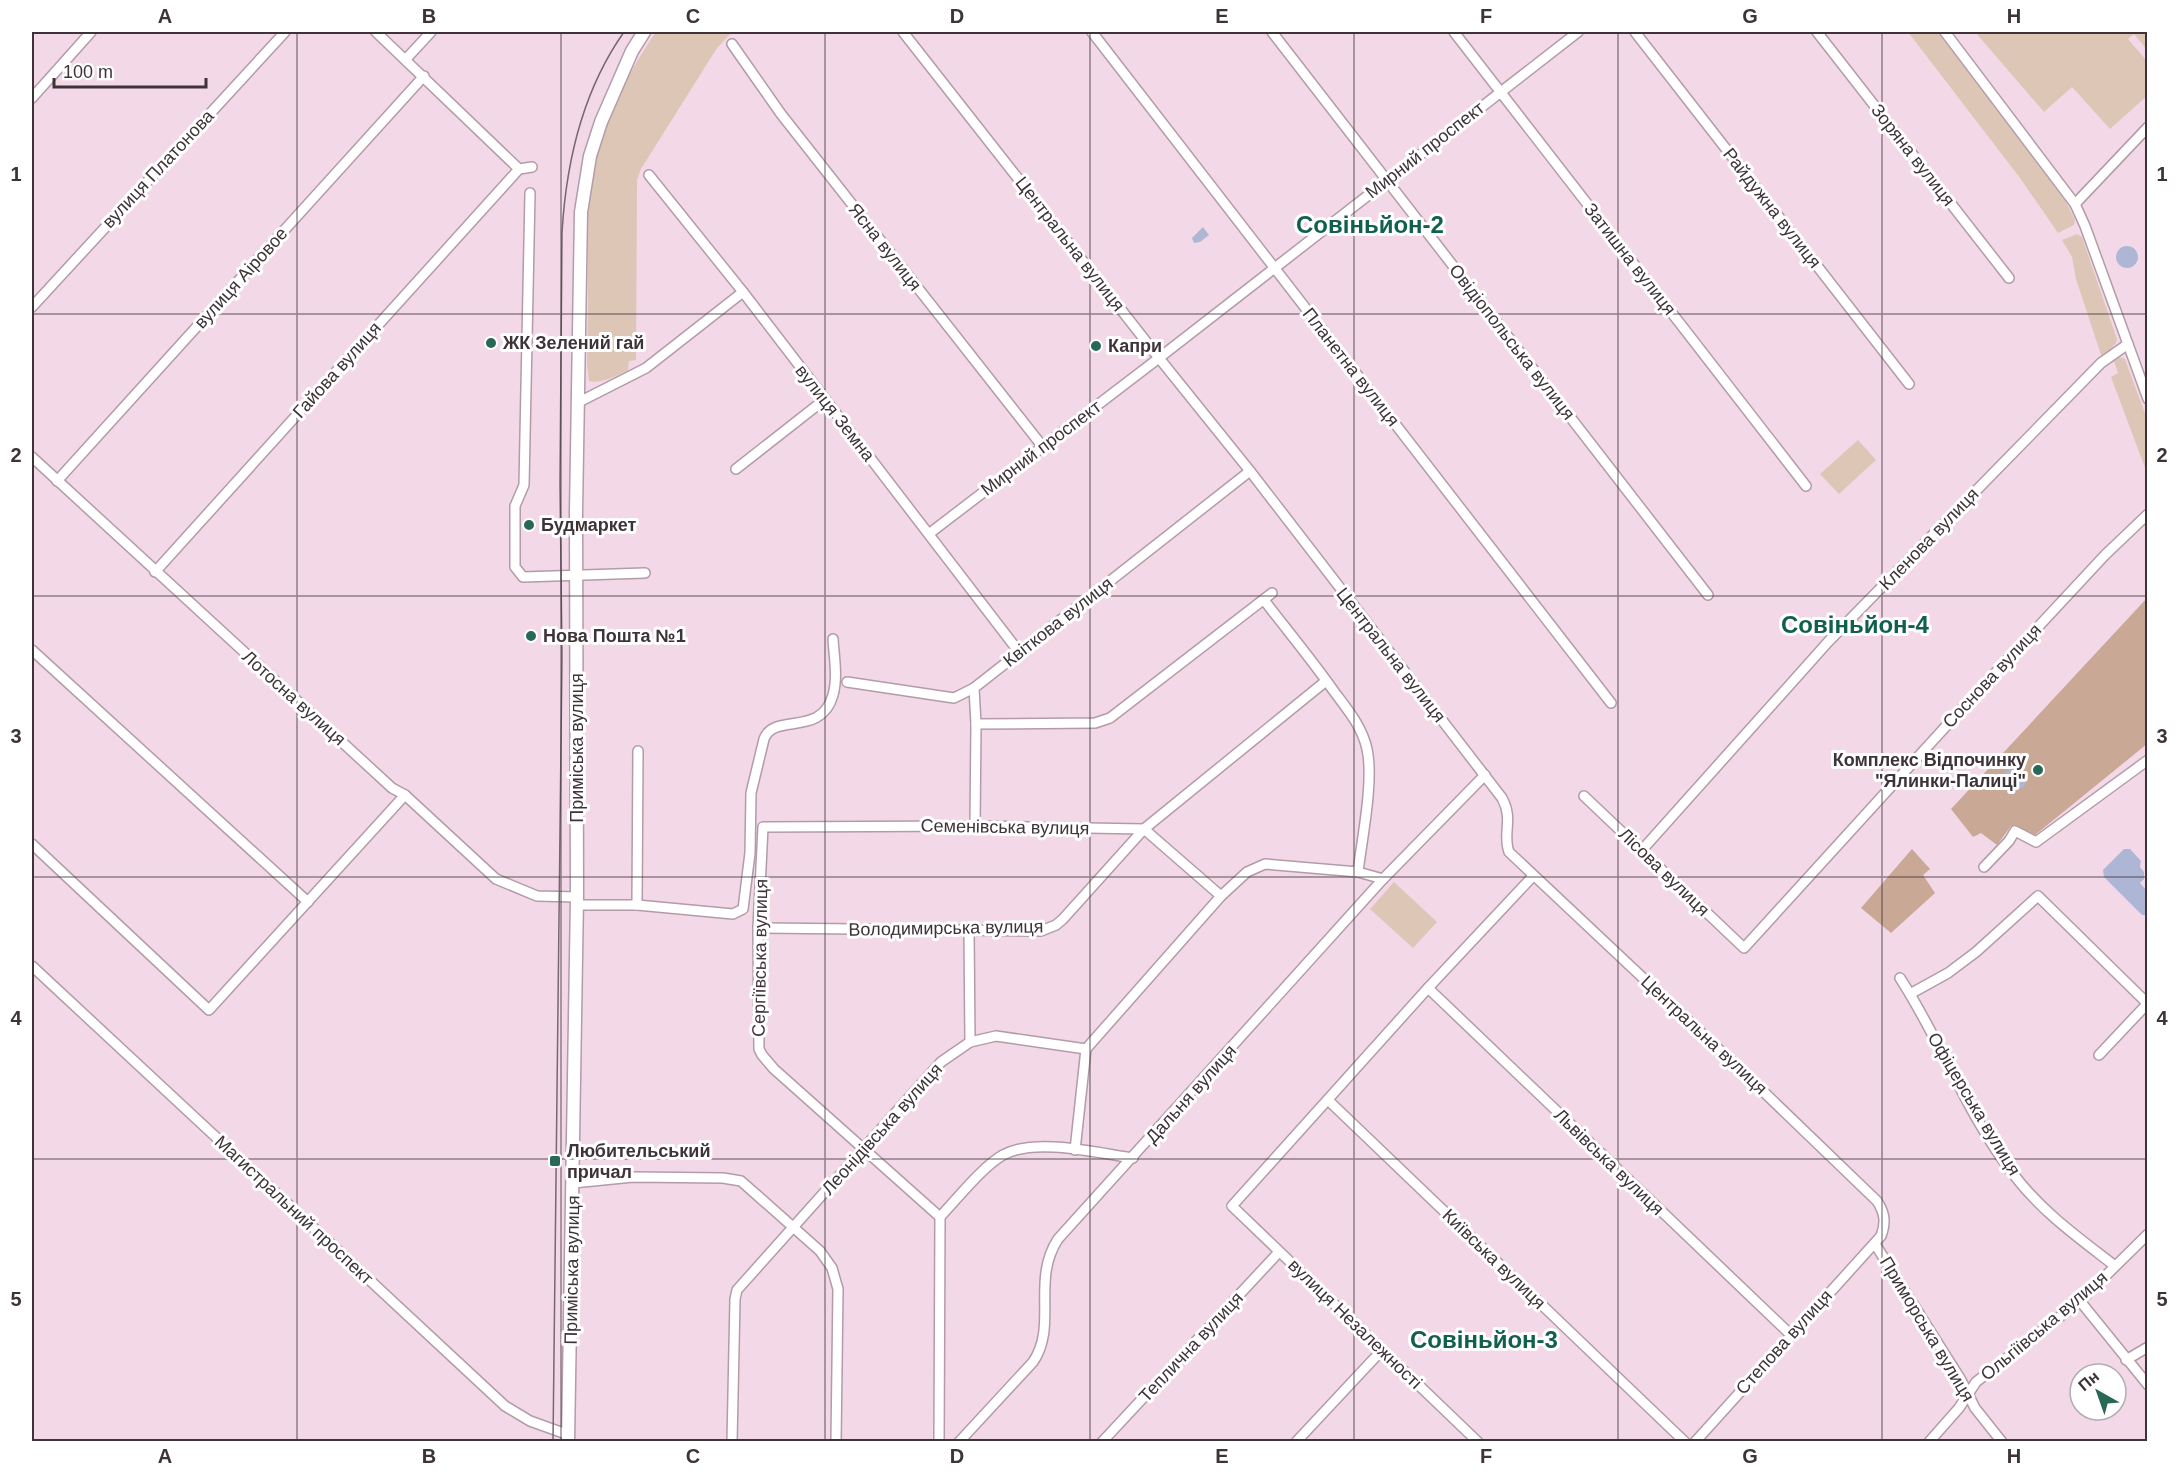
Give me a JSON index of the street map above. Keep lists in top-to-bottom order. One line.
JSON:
{"streets":{"street":["Мирний проспект","Зоряна вулиця","вулиця Платонова","Райдужна вулиця","Центральна вулиця","Ясна вулиця","Затишна вулиця","вулиця Аіровое","Овідіопольська вулиця","Планетна вулиця","Гайова вулиця","вулиця Земна","Кленова вулиця","Квіткова вулиця","Соснова вулиця","Лотосна вулиця","Приміська вулиця","Семенівська вулиця","Лісова вулиця","Володимирська вулиця","Сергіївська вулиця","Дальня вулиця","Офіцерська вулиця","Леонідівська вулиця","Львівська вулиця","Магистральний проспект","Київська вулиця","вулиця Незалежності","Ольгіївська вулиця","Приморська вулиця","Степова вулиця","Теплична вулиця"]},"crossings":[["Мирний проспект","Центральна вулиця"],["Мирний проспект","Ясна вулиця"],["Мирний проспект","Затишна вулиця"],["Мирний проспект","Овідіопольська вулиця"],["Мирний проспект","Планетна вулиця"],["Мирний проспект","вулиця Земна"],["Центральна вулиця","Квіткова вулиця"],["Центральна вулиця","Дальня вулиця"],["Центральна вулиця","Приморська вулиця"],["Центральна вулиця","Степова вулиця"],["вулиця Аіровое","Лотосна вулиця"],["Гайова вулиця","Лотосна вулиця"],["вулиця Земна","Квіткова вулиця"],["Кленова вулиця","Лісова вулиця"],["Соснова вулиця","Лісова вулиця"],["Лотосна вулиця","Приміська вулиця"],["Приміська вулиця","Магистральний проспект"],["Семенівська вулиця","Володимирська вулиця"],["Семенівська вулиця","Сергіївська вулиця"],["Володимирська вулиця","Сергіївська вулиця"],["Сергіївська вулиця","Леонідівська вулиця"],["Офіцерська вулиця","Ольгіївська вулиця"],["Львівська вулиця","Степова вулиця"],["Київська вулиця","вулиця Незалежності"],["вулиця Незалежності","Теплична вулиця"],["Ольгіївська вулиця","Приморська вулиця"],["Приморська вулиця","Степова вулиця"]],"districts":["Совіньйон-2","Совіньйон-4","Совіньйон-3"],"places":{"other":["ЖК Зелений гай","Капри","Будмаркет","Нова Пошта №1","Комплекс Відпочинку \"Ялинки-Палиці\""],"transit":["Любительський причал"]},"scale_bar":"100 m","north":"top left","grid":{"columns":["A","B","C","D","E","F","G","H"],"rows":["1","2","3","4","5"]}}
